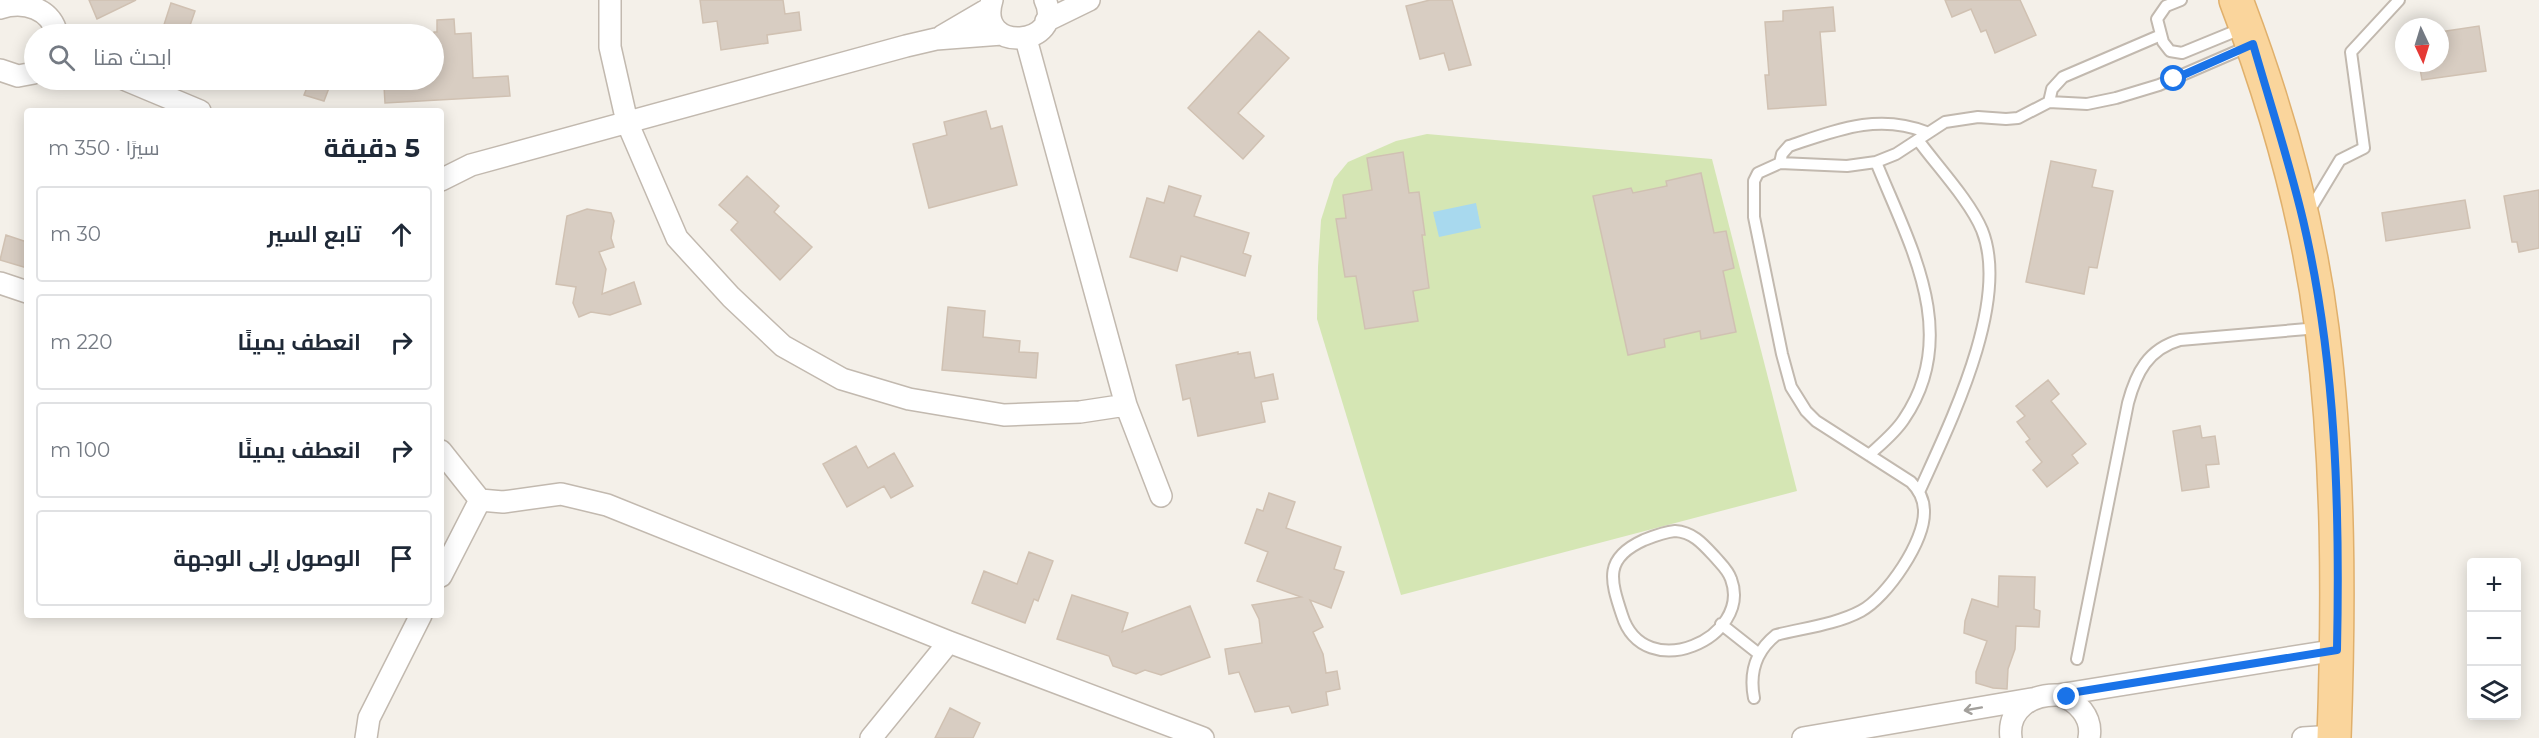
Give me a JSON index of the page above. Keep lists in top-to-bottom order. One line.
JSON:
{"north":"bottom","page":{"search":"ابحث هنا","heading":["5 دقيقة","سيرًا · 350 m"],"list":[["تابع السير","30 m"],["انعطف يمينًا","220 m"],["انعطف يمينًا","100 m"],"الوصول إلى الوجهة"],"map_buttons":["+","−"]}}
